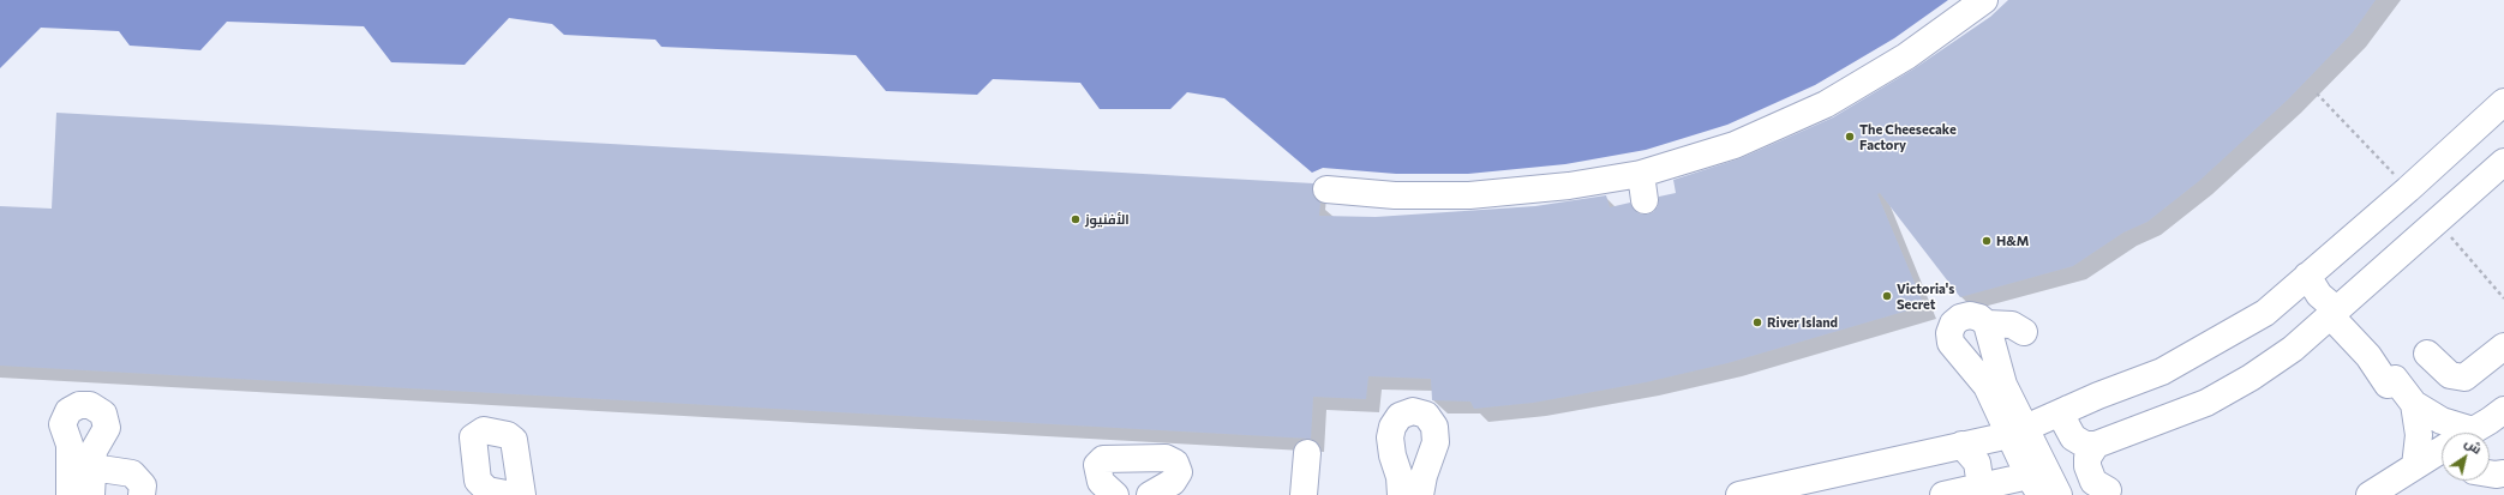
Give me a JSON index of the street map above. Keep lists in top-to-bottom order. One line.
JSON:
{"places":["The Cheesecake Factory","الأفنيوز","H&M","Victoria's Secret","River Island"],"north":"top right"}
